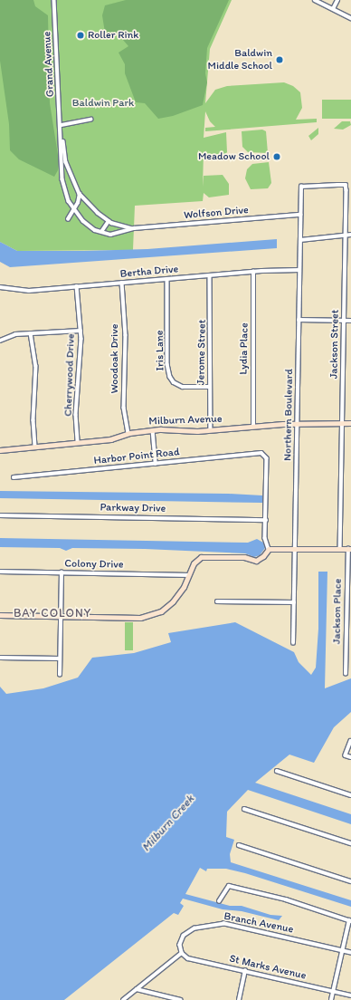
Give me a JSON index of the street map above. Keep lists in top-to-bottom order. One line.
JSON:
{"streets":{"street":["Grand Avenue","Wolfson Drive","Bertha Drive","Jackson Street","Lydia Place","Iris Lane","Jerome Street","Woodoak Drive","Cherrywood Drive","Northern Boulevard","Milburn Avenue","Harbor Point Road","Parkway Drive","Colony Drive","Jackson Place","Branch Avenue","St Marks Avenue"]},"crossings":[["Grand Avenue","Wolfson Drive"],["Wolfson Drive","Northern Boulevard"],["Bertha Drive","Lydia Place"],["Bertha Drive","Iris Lane"],["Bertha Drive","Jerome Street"],["Bertha Drive","Woodoak Drive"],["Bertha Drive","Cherrywood Drive"],["Bertha Drive","Northern Boulevard"],["Jackson Street","Northern Boulevard"],["Jackson Street","Milburn Avenue"],["Lydia Place","Milburn Avenue"],["Iris Lane","Jerome Street"],["Jerome Street","Milburn Avenue"],["Woodoak Drive","Milburn Avenue"],["Cherrywood Drive","Milburn Avenue"],["Northern Boulevard","Milburn Avenue"],["Harbor Point Road","Parkway Drive"],["Branch Avenue","St Marks Avenue"]],"districts":["BAY COLONY"],"water":["Milburn Creek"],"parks":["Baldwin Park"],"places":["Roller Rink","Baldwin Middle School","Meadow School"]}
